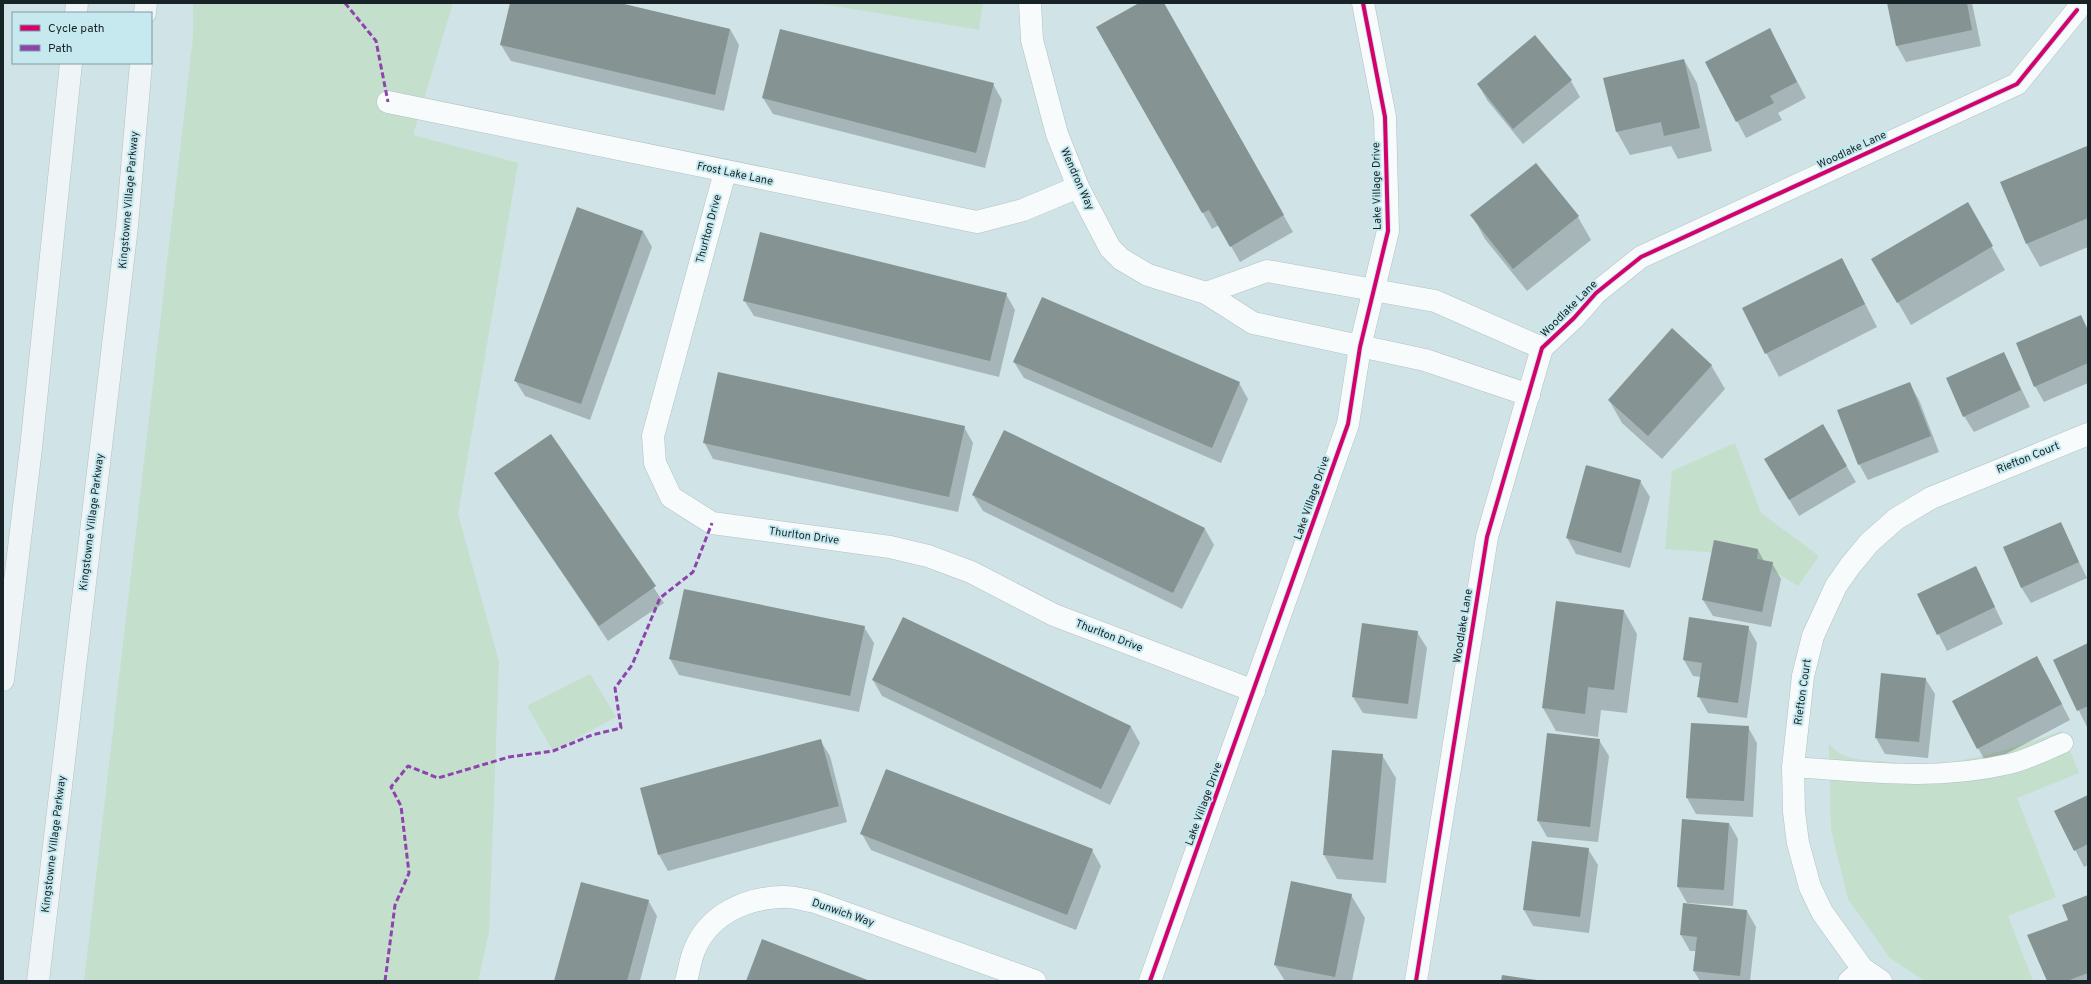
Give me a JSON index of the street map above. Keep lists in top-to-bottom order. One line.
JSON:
{"streets":{"street":["Woodlake Lane","Frost Lake Lane","Wendron Way","Lake Village Drive","Kingstowne Village Parkway","Thurlton Drive","Riefton Court","Dunwich Way"]},"crossings":[["Woodlake Lane","Lake Village Drive"],["Frost Lake Lane","Wendron Way"],["Frost Lake Lane","Thurlton Drive"],["Wendron Way","Lake Village Drive"],["Lake Village Drive","Thurlton Drive"]],"legend":["Cycle path","Path"]}
